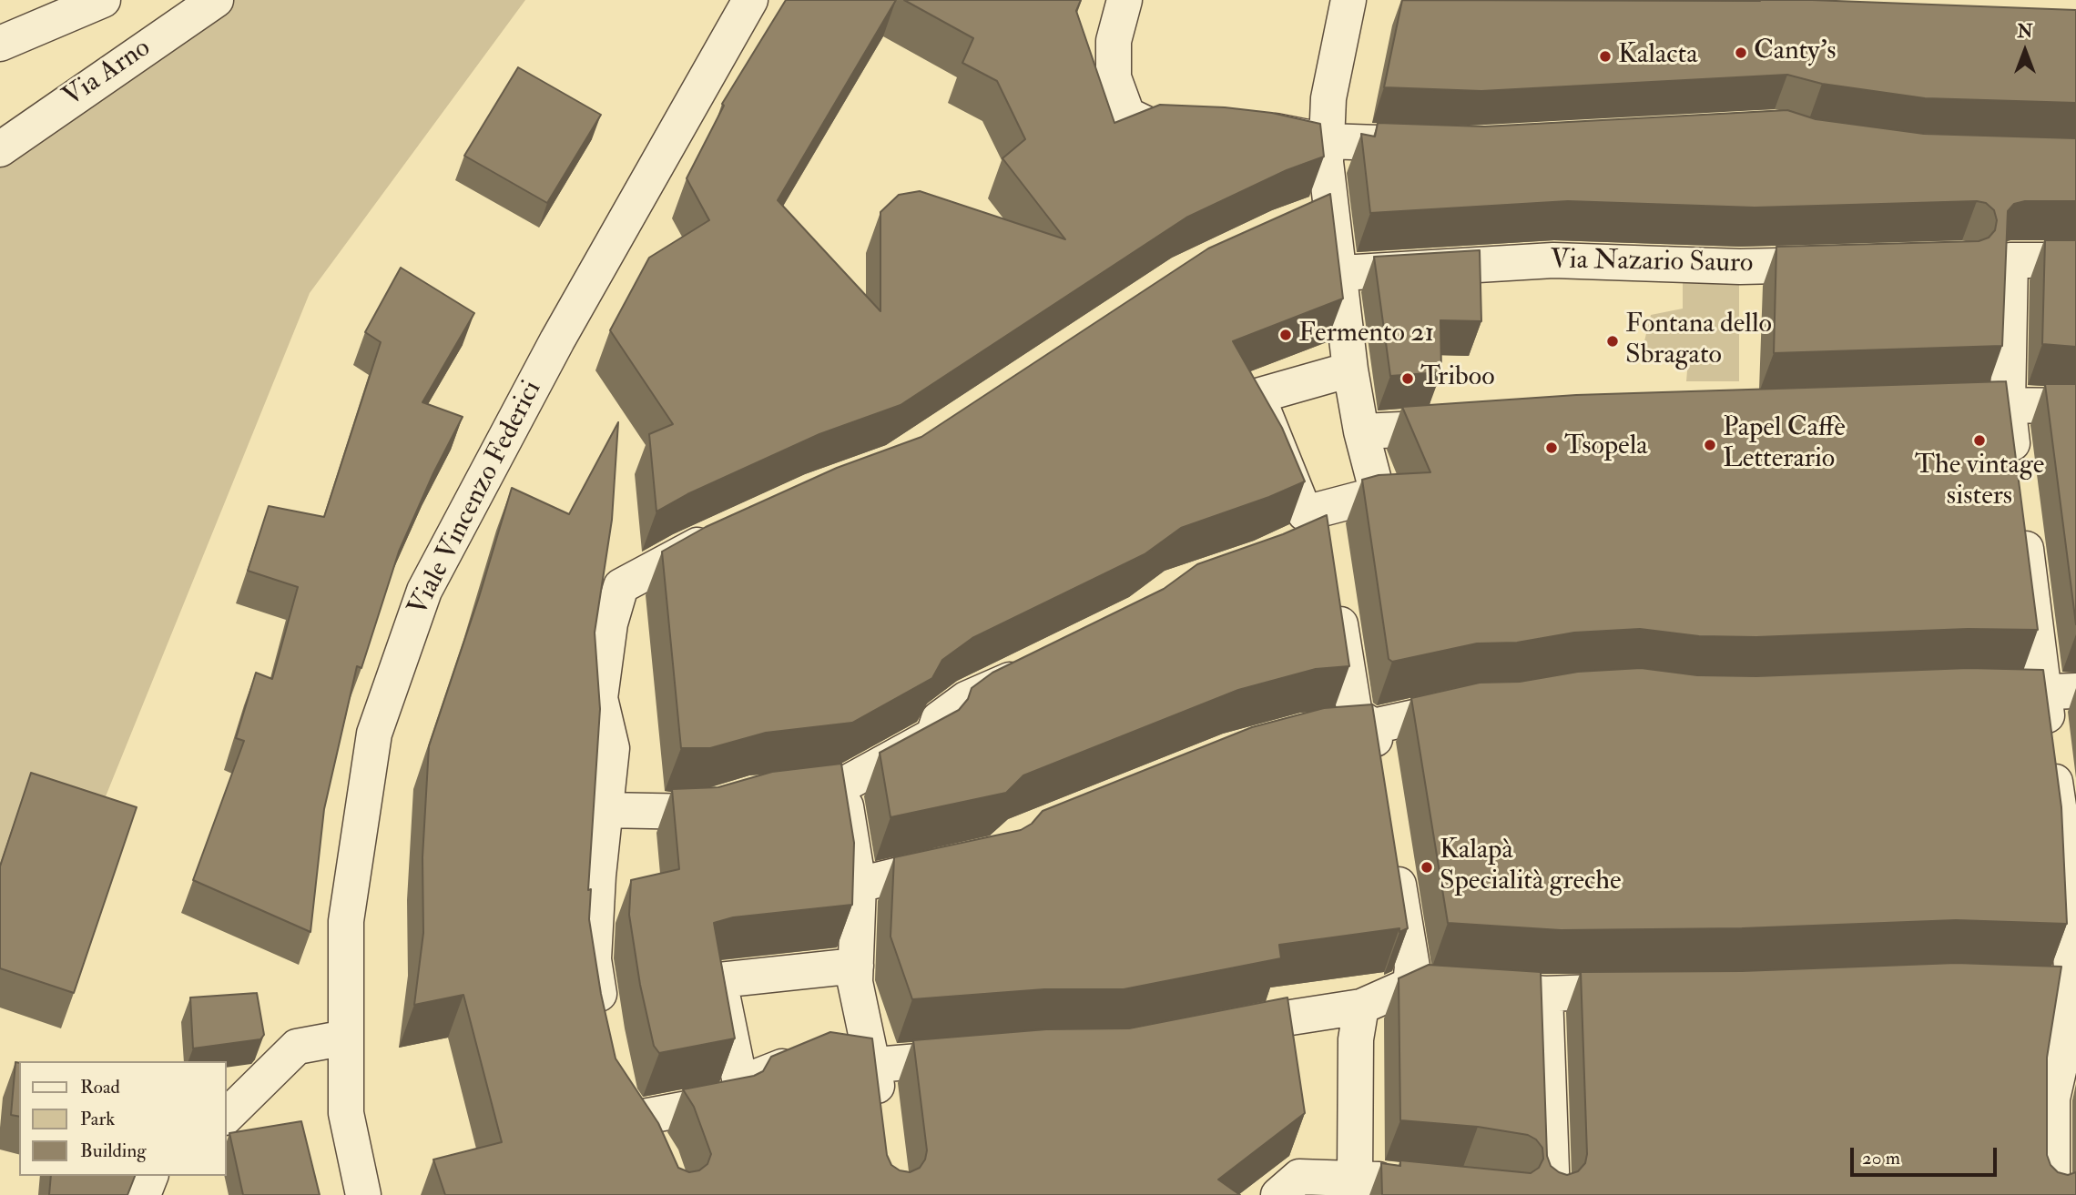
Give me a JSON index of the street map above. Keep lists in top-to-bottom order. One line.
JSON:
{"streets":{"street":["Via Arno","Via Nazario Sauro","Viale Vincenzo Federici"]},"places":["Canty's","Kalacta","Fermento 21","Fontana dello Sbragato","Triboo","The vintage sisters","Papel Caffè Letterario","Tsopela","Kalapà Specialità greche"],"legend":["Road","Park","Building"],"scale_bar":"20 m","north":"top"}
